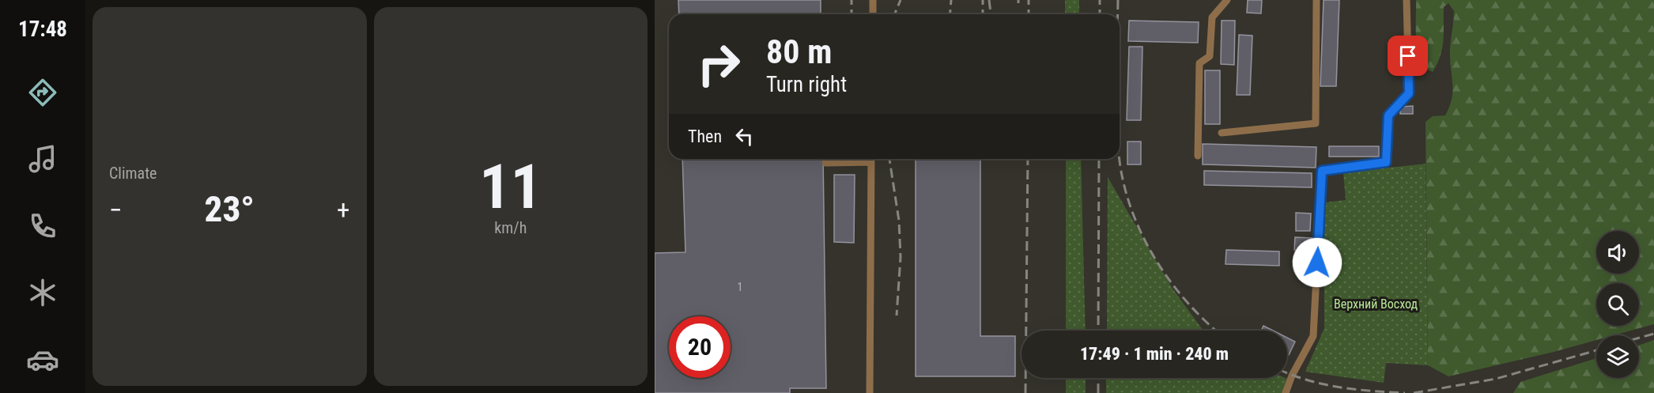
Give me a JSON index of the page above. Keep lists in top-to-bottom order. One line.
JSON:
{"parks":["Верхний Восход"],"house_numbers":["1"],"page":{"tabs":"17:48","tile":["Climate",["11","km/h"]],"turn":["80 m","Turn right"],"then":"Then","heat":["−","23°","+"],"limit":"20","trip":"17:49 · 1 min · 240 m"}}
